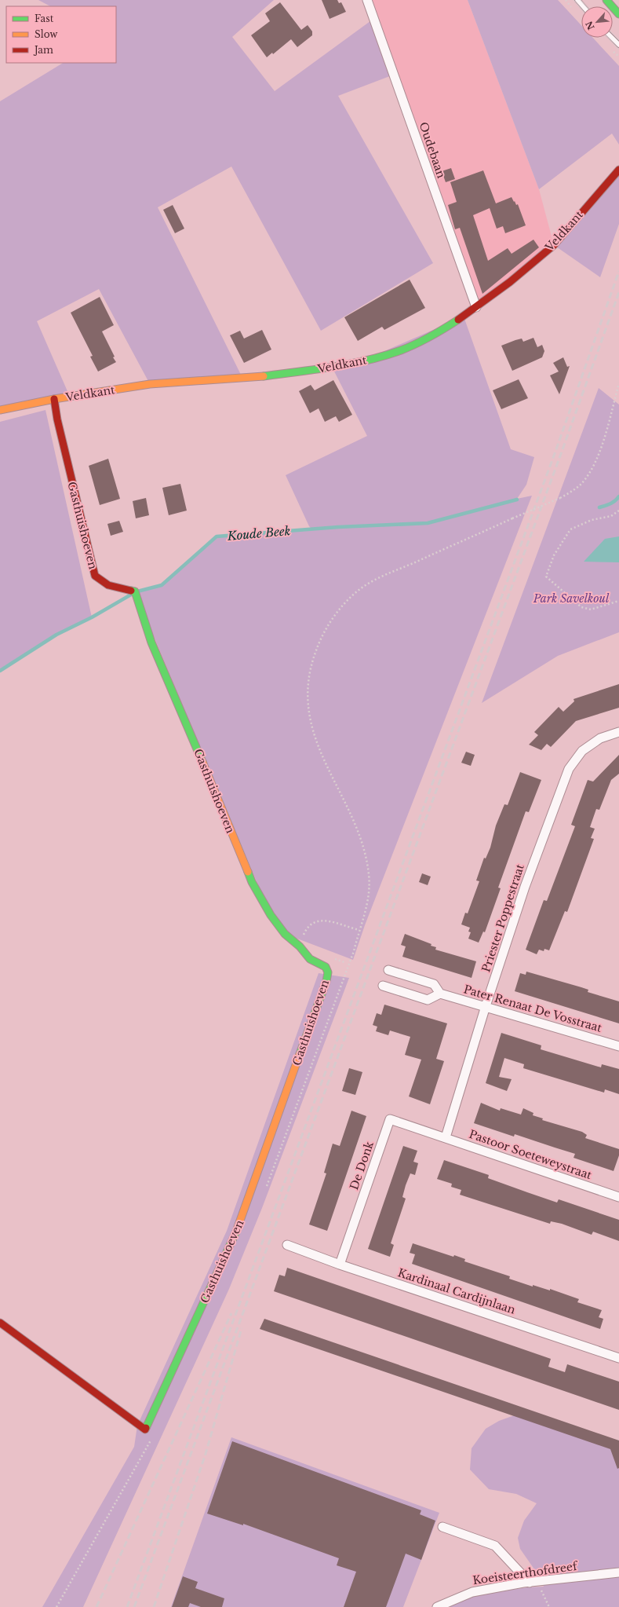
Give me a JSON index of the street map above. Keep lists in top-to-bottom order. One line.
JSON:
{"streets":{"street":["Oudebaan","Veldkant","Gasthuishoeven","Priester Poppestraat","Pater Renaat De Vosstraat","Pastoor Soeteweystraat","De Donk","Kardinaal Cardijnlaan","Koeisteerthofdreef"]},"crossings":[["Oudebaan","Veldkant"],["Veldkant","Gasthuishoeven"],["Priester Poppestraat","Pater Renaat De Vosstraat"],["Priester Poppestraat","Pastoor Soeteweystraat"],["Pastoor Soeteweystraat","De Donk"],["De Donk","Kardinaal Cardijnlaan"]],"water":["Koude Beek"],"parks":["Park Savelkoul"],"legend":["Fast","Slow","Jam"],"north":"bottom left"}
